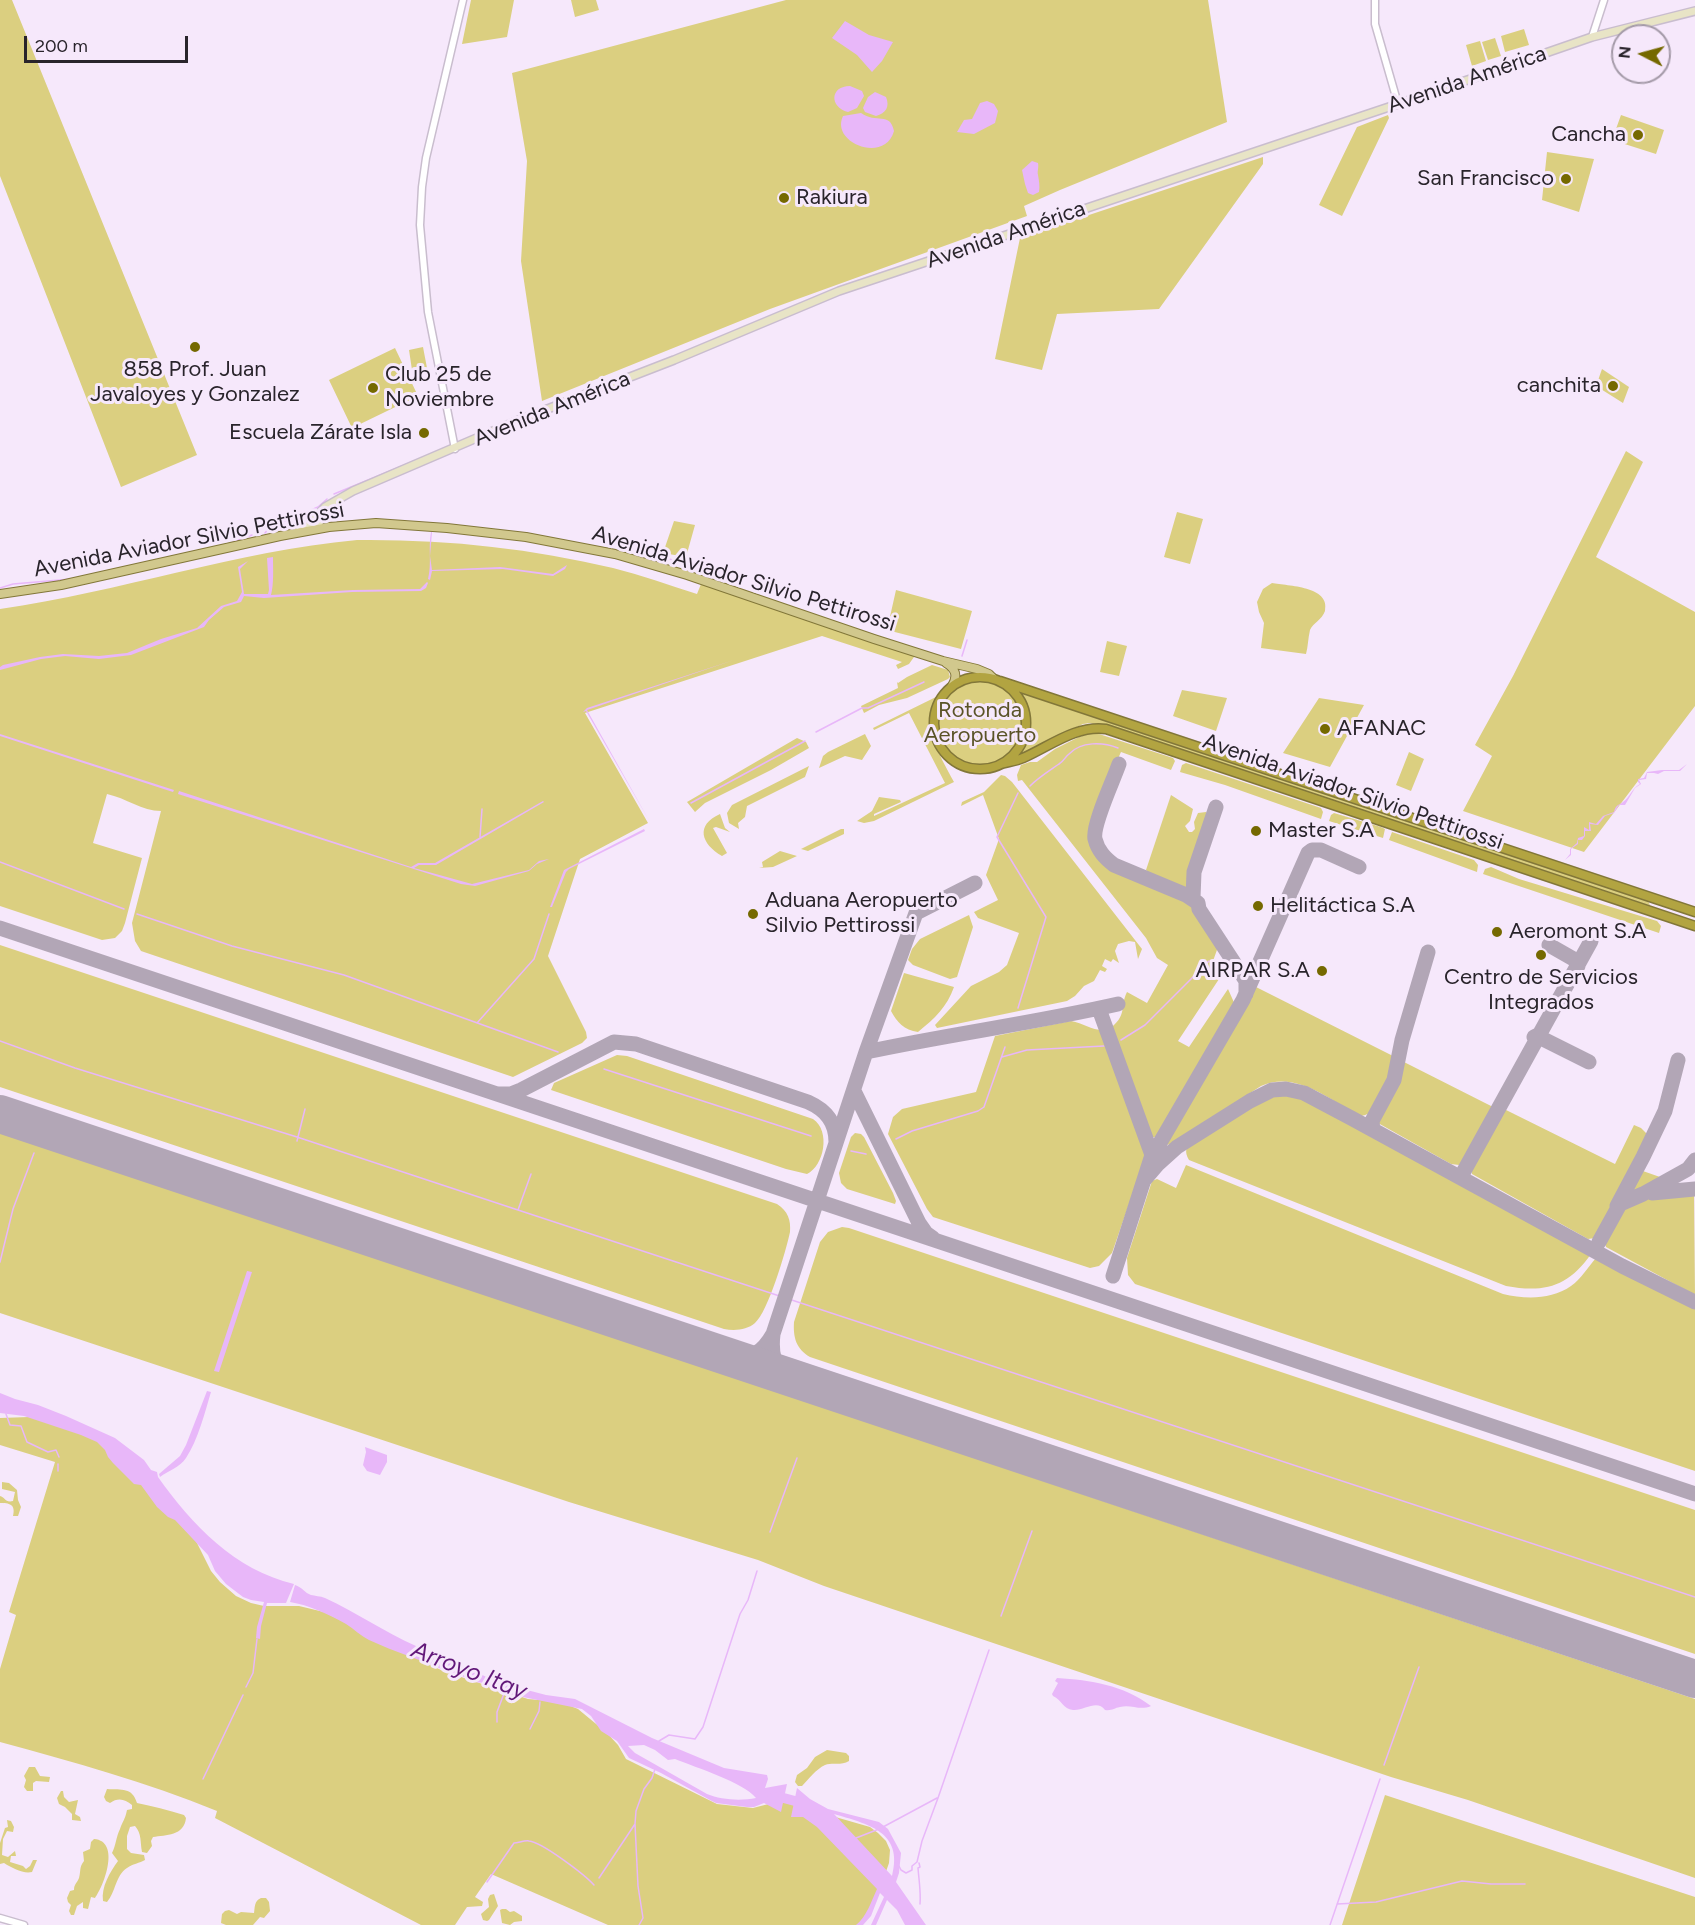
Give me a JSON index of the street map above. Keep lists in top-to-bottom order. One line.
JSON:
{"streets":{"highway":["Avenida Aviador Silvio Pettirossi"],"main road":["Avenida América"]},"crossings":[["Avenida América","Avenida Aviador Silvio Pettirossi"]],"water":["Arroyo Itay"],"parks":["Rotonda Aeropuerto"],"places":["Cancha","San Francisco","Rakiura","858 Prof. Juan Javaloyes y Gonzalez","canchita","Club 25 de Noviembre","Escuela Zárate Isla","AFANAC","Master S.A","Helitáctica S.A","Aduana Aeropuerto Silvio Pettirossi","Aeromont S.A","Centro de Servicios Integrados","AIRPAR S.A"],"scale_bar":"200 m","north":"left"}
